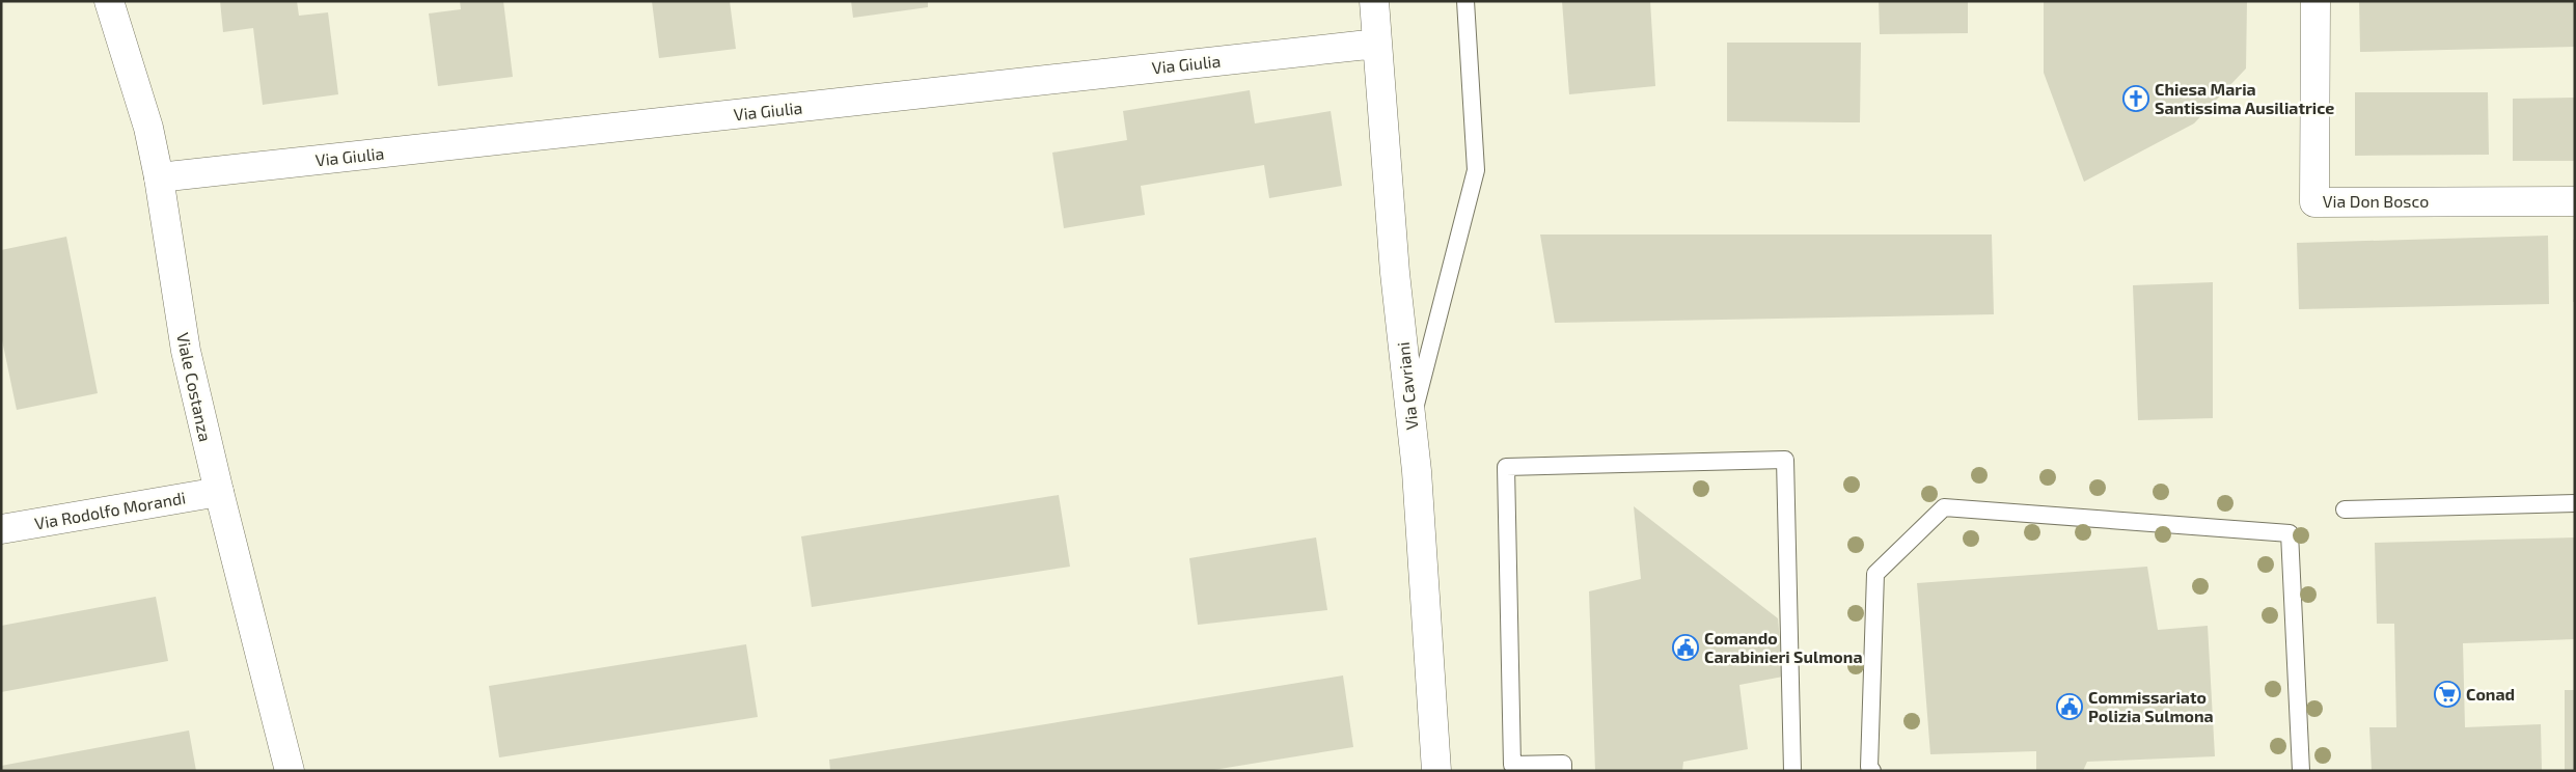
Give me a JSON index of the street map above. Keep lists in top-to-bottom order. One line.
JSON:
{"streets":{"street":["Via Giulia","Via Don Bosco","Via Cavriani","Viale Costanza","Via Rodolfo Morandi"]},"crossings":[["Via Giulia","Via Cavriani"],["Via Giulia","Viale Costanza"],["Viale Costanza","Via Rodolfo Morandi"]],"places":{"church":["Chiesa Maria Santissima Ausiliatrice"],"public building":["Comando Carabinieri Sulmona","Commissariato Polizia Sulmona"],"supermarket":["Conad"]}}
